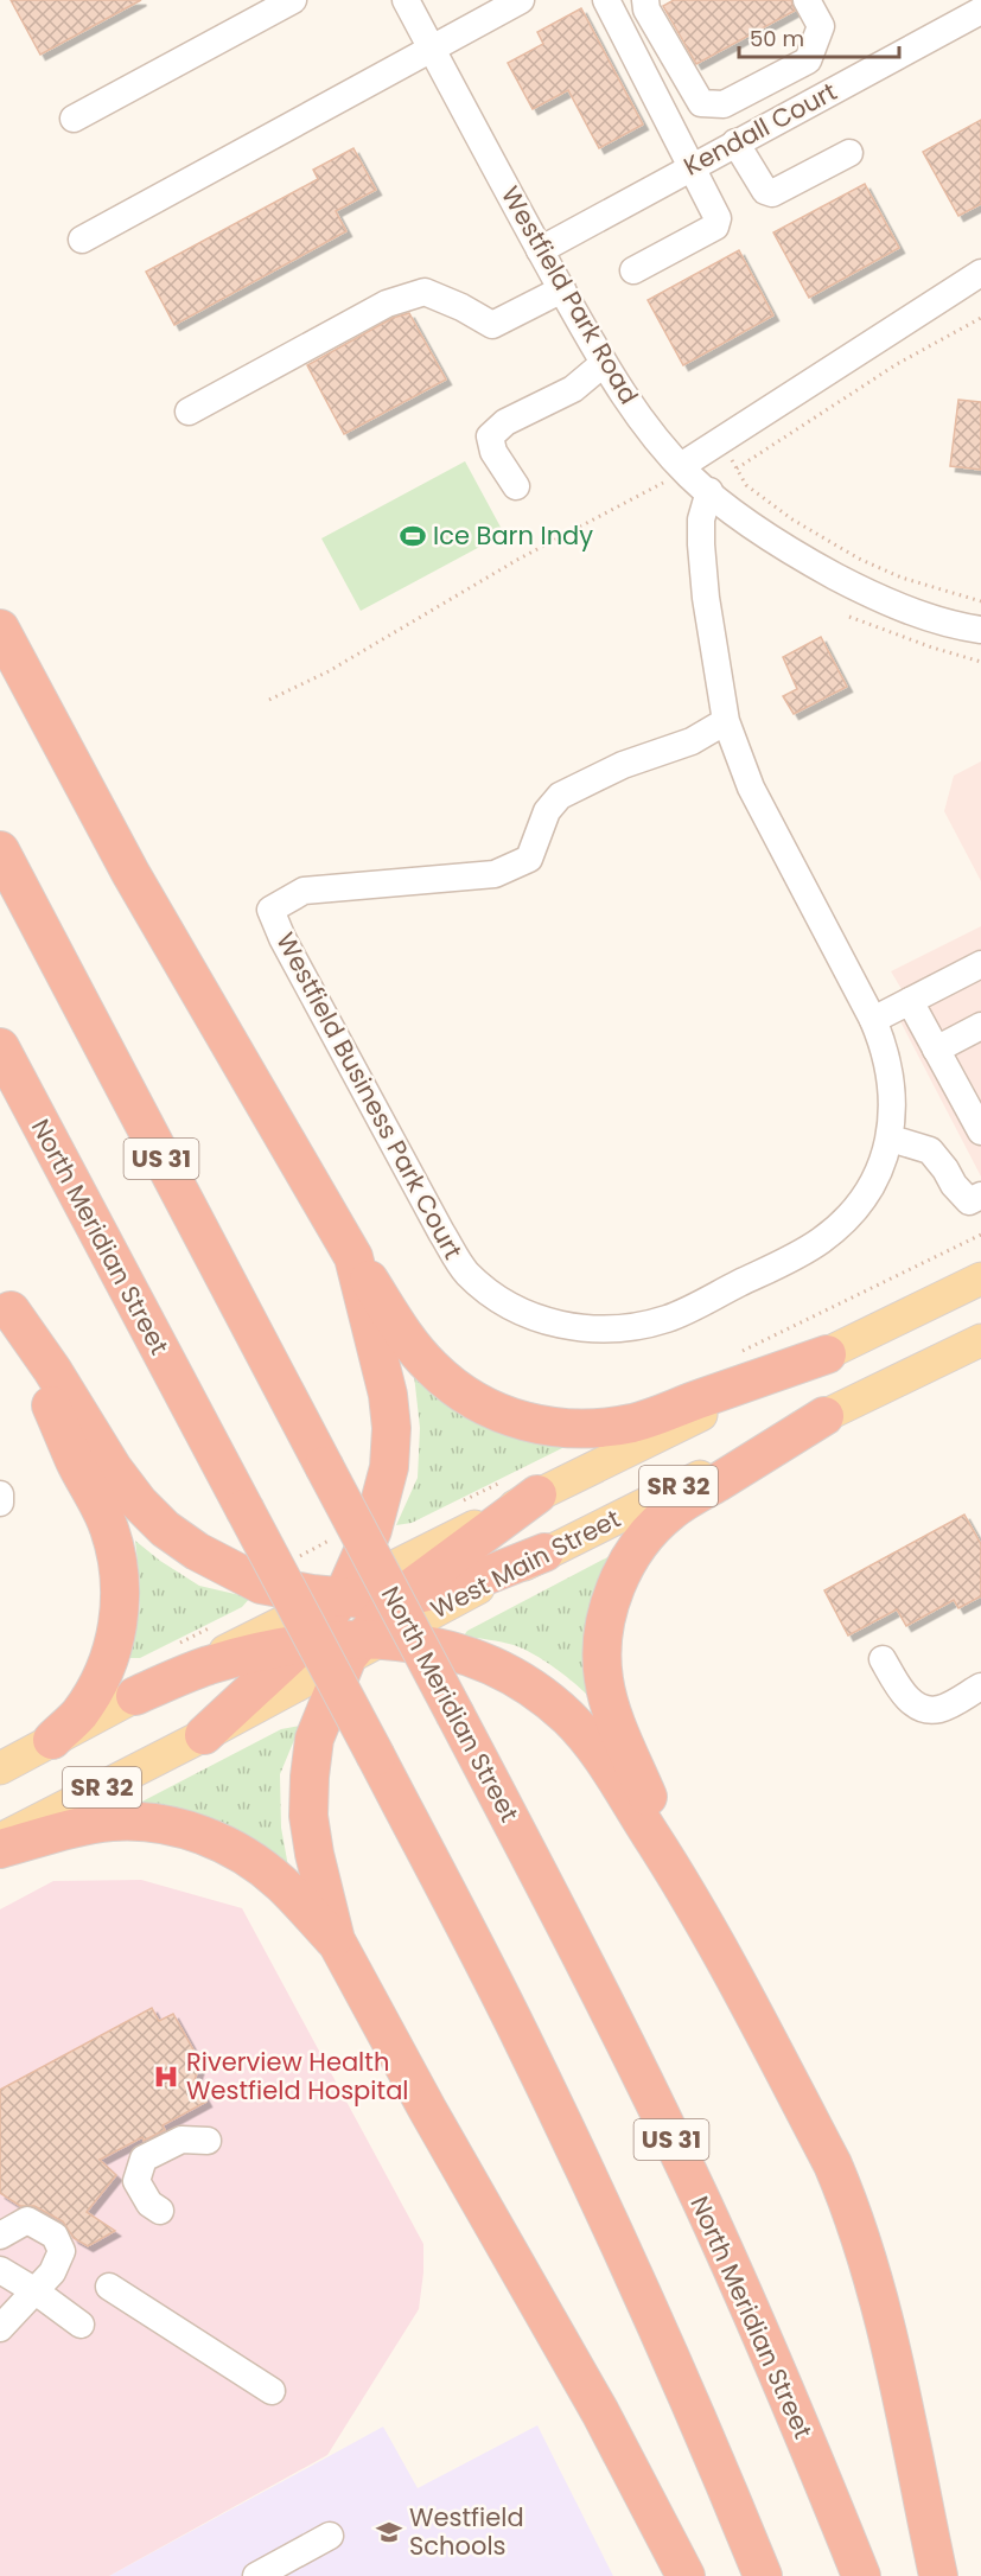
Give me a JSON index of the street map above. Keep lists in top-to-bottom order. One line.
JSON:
{"streets":{"highway":["US 31","North Meridian Street"],"main road":["SR 32","West Main Street"],"street":["Kendall Court","Westfield Park Road","Westfield Business Park Court"]},"crossings":[["Kendall Court","Westfield Park Road"],["Westfield Park Road","Westfield Business Park Court"]],"places":{"sports":["Ice Barn Indy"],"hospital":["Riverview Health Westfield Hospital"],"school or university":["Westfield Schools"]},"scale_bar":"50 m"}
